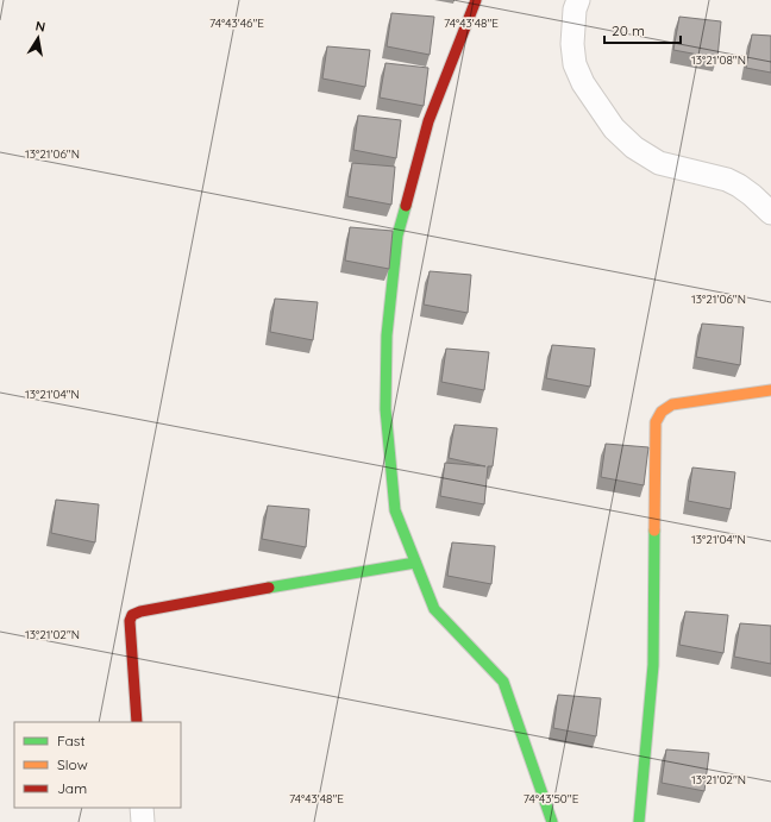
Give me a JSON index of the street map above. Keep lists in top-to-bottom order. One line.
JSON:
{"legend":["Fast","Slow","Jam"],"scale_bar":"20 m","north":"top","coordinates":["74°43'46\"E","74°43'48\"E","13°21'08\"N","13°21'06\"N","13°21'04\"N","13°21'02\"N","74°43'50\"E"]}
